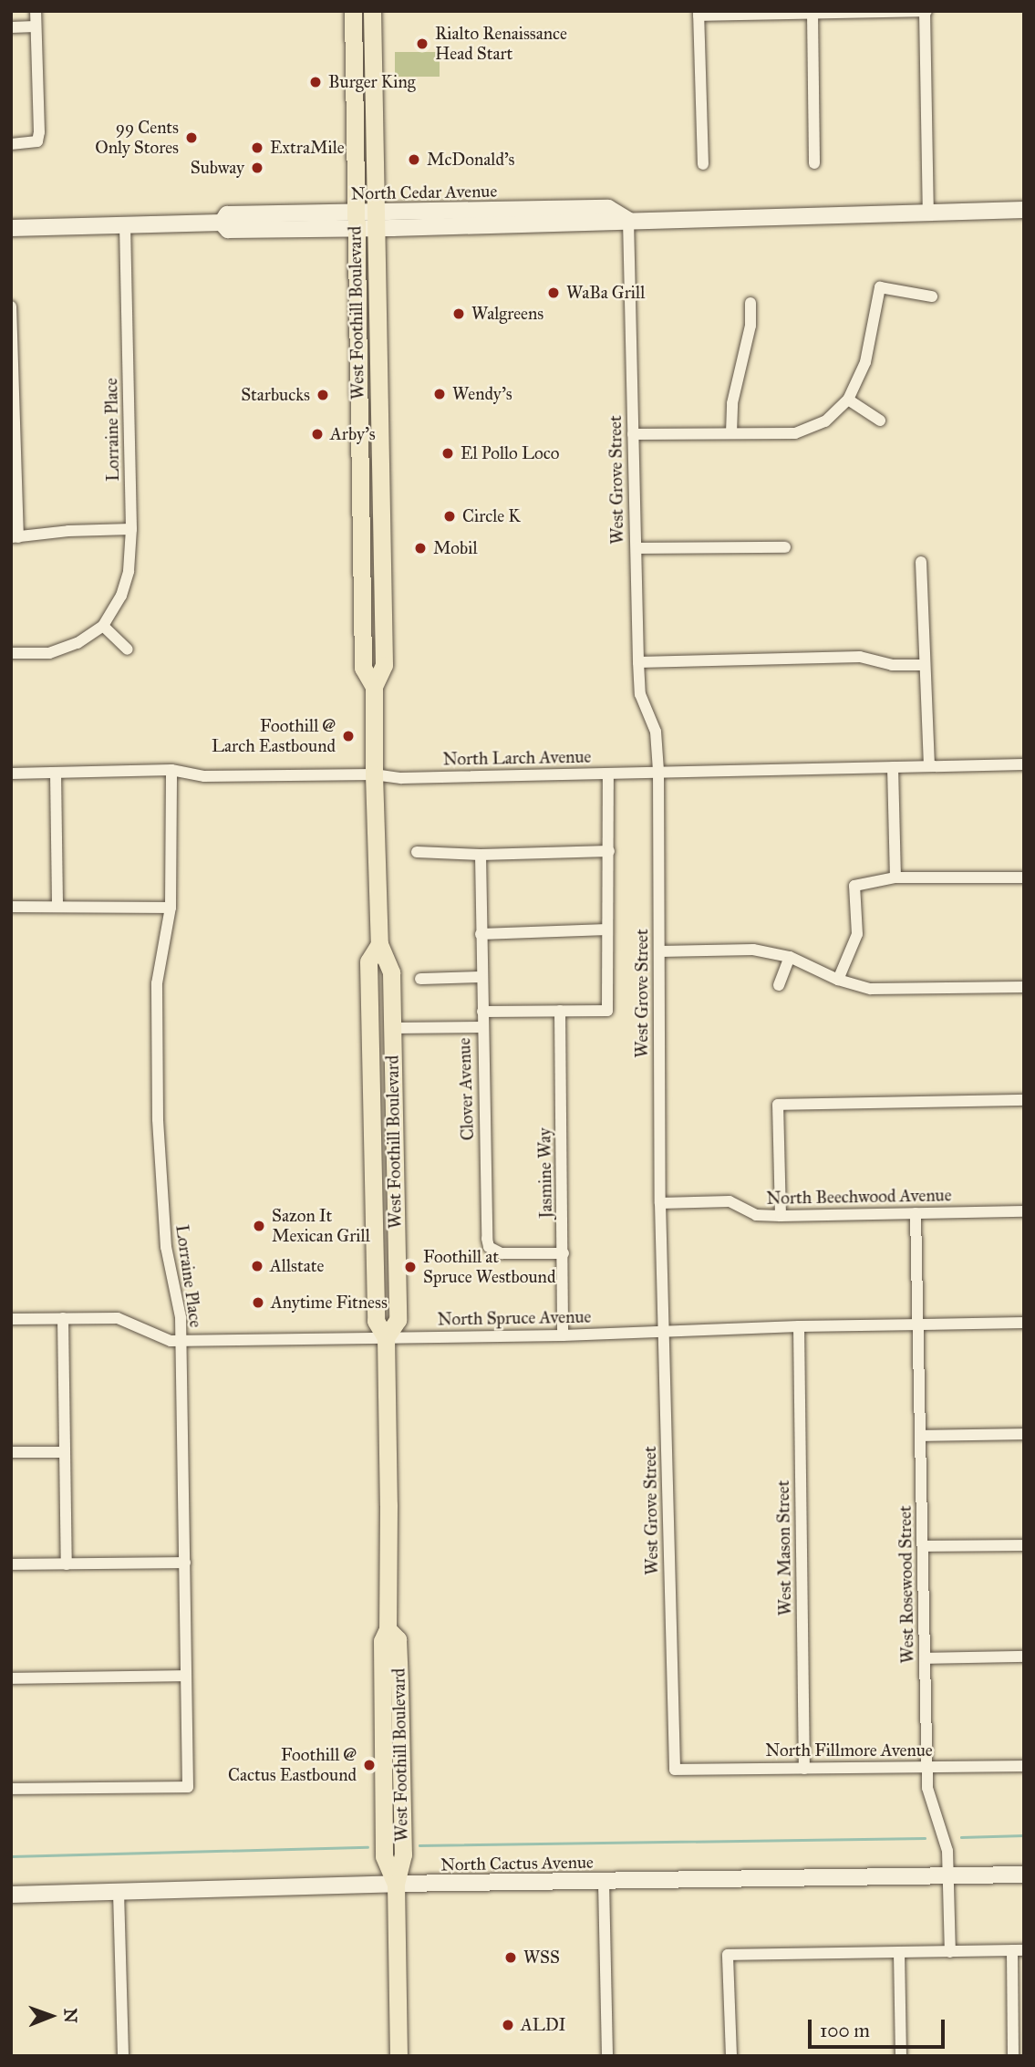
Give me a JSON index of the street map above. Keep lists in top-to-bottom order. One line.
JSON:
{"streets":{"main road":["North Cedar Avenue","West Foothill Boulevard","North Cactus Avenue"],"street":["Lorraine Place","West Grove Street","North Larch Avenue","Clover Avenue","Jasmine Way","North Beechwood Avenue","North Spruce Avenue","West Mason Street","West Rosewood Street","North Fillmore Avenue"]},"crossings":[["North Cedar Avenue","West Foothill Boulevard"],["North Cedar Avenue","Lorraine Place"],["North Cedar Avenue","West Grove Street"],["West Foothill Boulevard","North Larch Avenue"],["West Foothill Boulevard","North Spruce Avenue"],["West Foothill Boulevard","North Cactus Avenue"],["Lorraine Place","North Larch Avenue"],["Lorraine Place","North Spruce Avenue"],["West Grove Street","North Larch Avenue"],["West Grove Street","North Beechwood Avenue"],["West Grove Street","North Spruce Avenue"],["West Grove Street","North Fillmore Avenue"],["Clover Avenue","Jasmine Way"],["Jasmine Way","North Spruce Avenue"],["North Beechwood Avenue","West Rosewood Street"],["North Spruce Avenue","West Mason Street"],["North Spruce Avenue","West Rosewood Street"],["West Mason Street","North Fillmore Avenue"],["West Rosewood Street","North Fillmore Avenue"],["West Rosewood Street","North Cactus Avenue"]],"places":["Rialto Renaissance Head Start","Burger King","99 Cents Only Stores","ExtraMile","McDonald's","Subway","WaBa Grill","Walgreens","Wendy's","Starbucks","Arby's","El Pollo Loco","Circle K","Mobil","Foothill @ Larch Eastbound","Sazon It Mexican Grill","Allstate","Foothill at Spruce Westbound","Anytime Fitness","Foothill @ Cactus Eastbound","WSS","ALDI"],"scale_bar":"100 m","north":"right"}
